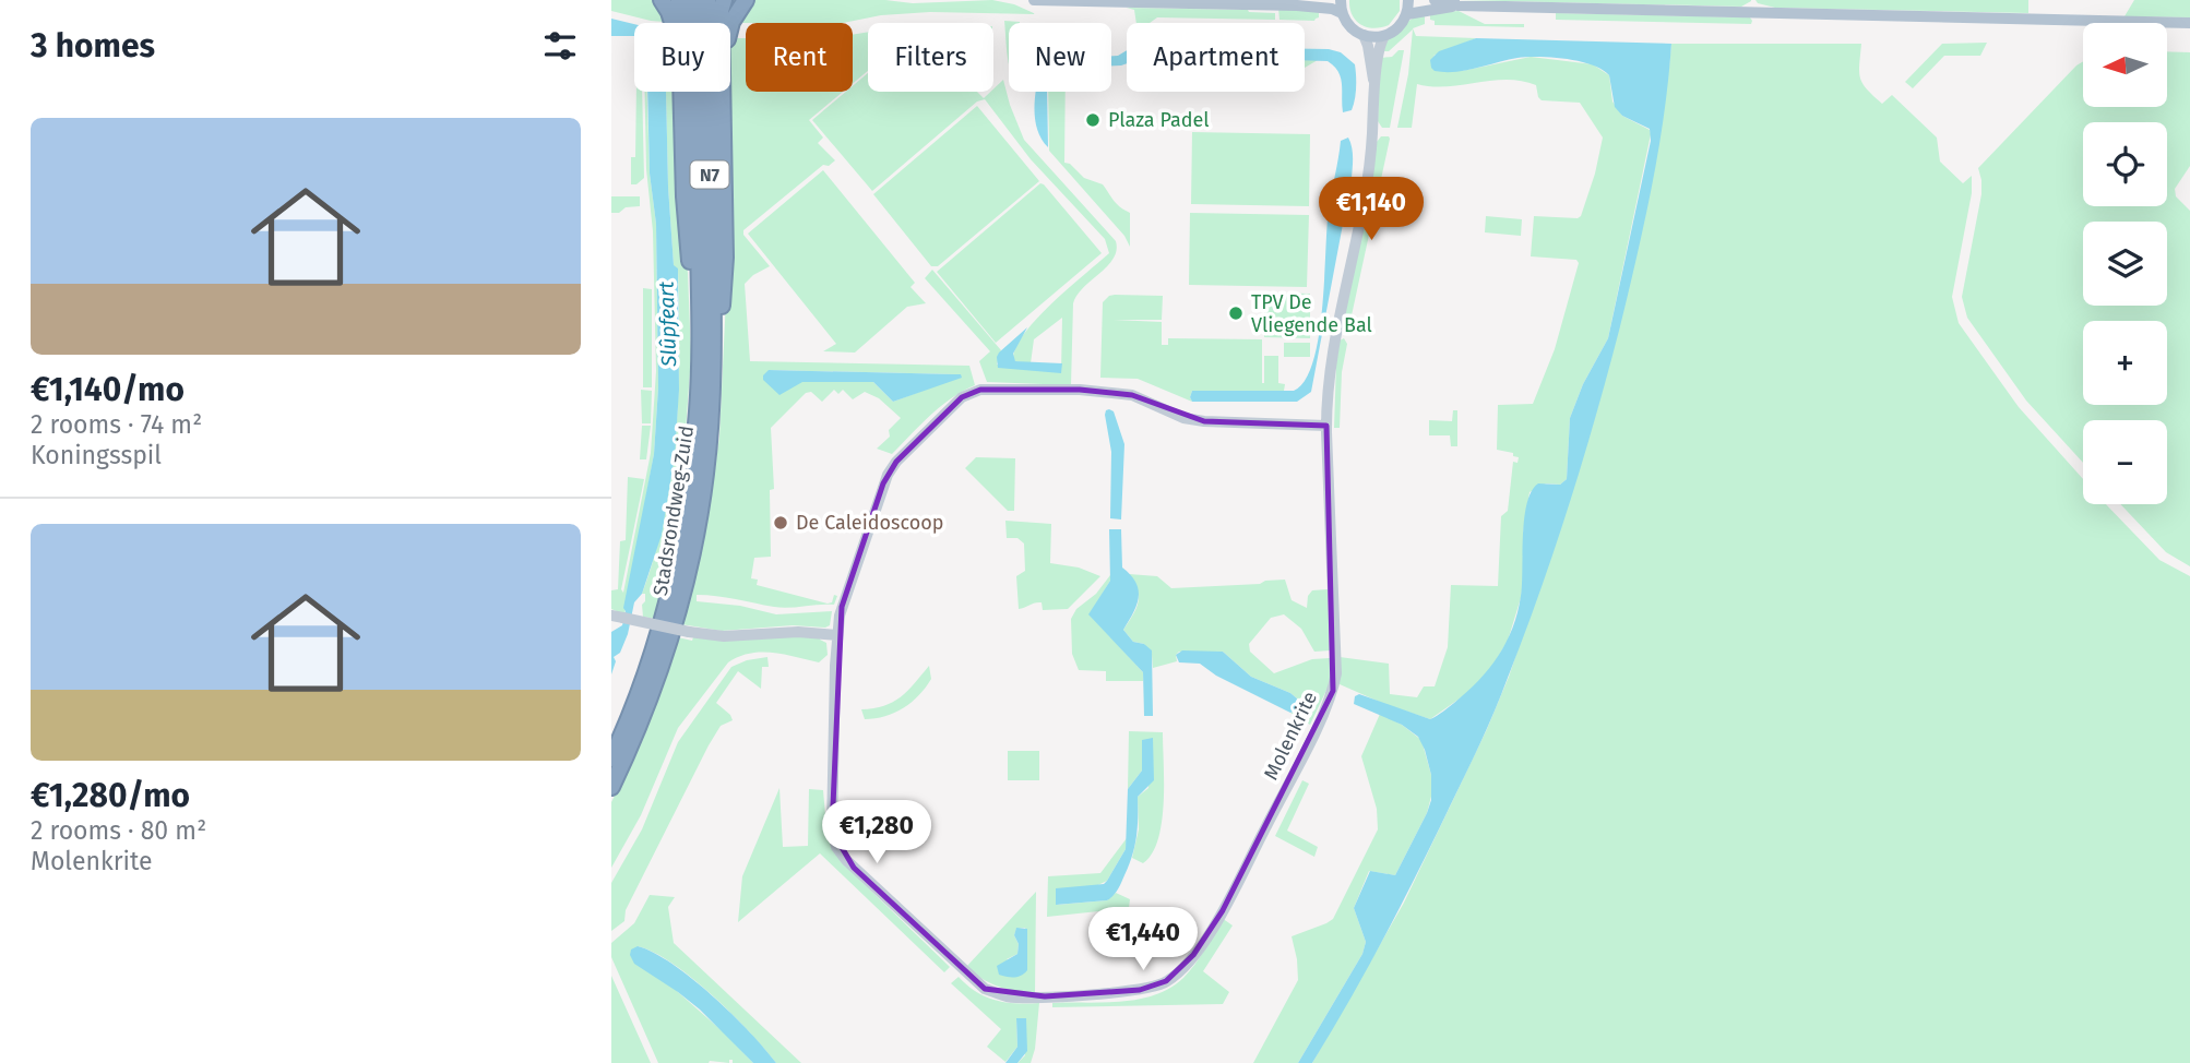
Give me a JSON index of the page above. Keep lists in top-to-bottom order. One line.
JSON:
{"streets":{"highway":["N7","Stadsrondweg-Zuid"],"street":["Molenkrite"]},"crossings":[["N7","Stadsrondweg-Zuid"]],"water":["Slûpfeart"],"places":["Plaza Padel","TPV De Vliegende Bal","De Caleidoscoop"],"north":"left","page":{"heading":"3 homes","map_buttons":["+","−"],"chip":["Buy","Rent","Filters","New","Apartment"],"list":[{"name":"€1,140/mo","note":"2 rooms · 74 m² · Koningsspil"},{"name":"€1,280/mo","note":"2 rooms · 80 m² · Molenkrite"}],"price":["€1,140","€1,280","€1,440"]}}
